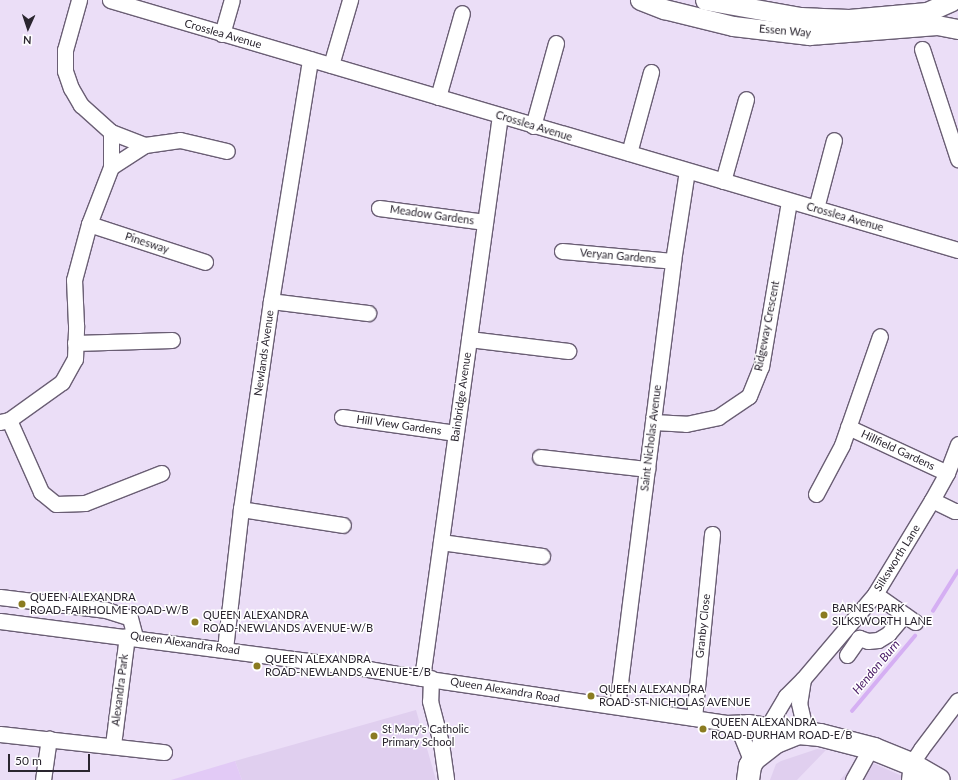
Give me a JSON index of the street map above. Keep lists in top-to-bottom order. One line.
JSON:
{"streets":{"main road":["Essen Way"],"street":["Crosslea Avenue","Meadow Gardens","Pinesway","Veryan Gardens","Ridgeway Crescent","Newlands Avenue","Bainbridge Avenue","Hill View Gardens","Saint Nicholas Avenue","Hillfield Gardens","Silksworth Lane","Granby Close","Queen Alexandra Road","Alexandra Park"]},"crossings":[["Crosslea Avenue","Ridgeway Crescent"],["Crosslea Avenue","Newlands Avenue"],["Crosslea Avenue","Bainbridge Avenue"],["Crosslea Avenue","Saint Nicholas Avenue"],["Meadow Gardens","Bainbridge Avenue"],["Veryan Gardens","Saint Nicholas Avenue"],["Ridgeway Crescent","Saint Nicholas Avenue"],["Newlands Avenue","Queen Alexandra Road"],["Bainbridge Avenue","Hill View Gardens"],["Bainbridge Avenue","Queen Alexandra Road"],["Saint Nicholas Avenue","Queen Alexandra Road"],["Hillfield Gardens","Silksworth Lane"],["Silksworth Lane","Queen Alexandra Road"],["Granby Close","Queen Alexandra Road"],["Queen Alexandra Road","Alexandra Park"]],"water":["Hendon Burn"],"places":["QUEEN ALEXANDRA ROAD-FAIRHOLME ROAD-W/B","BARNES PARK SILKSWORTH LANE","QUEEN ALEXANDRA ROAD-NEWLANDS AVENUE-W/B","QUEEN ALEXANDRA ROAD-NEWLANDS AVENUE-E/B","QUEEN ALEXANDRA ROAD-ST NICHOLAS AVENUE","QUEEN ALEXANDRA ROAD-DURHAM ROAD-E/B","St Mary's Catholic Primary School"],"scale_bar":"50 m","north":"bottom"}
